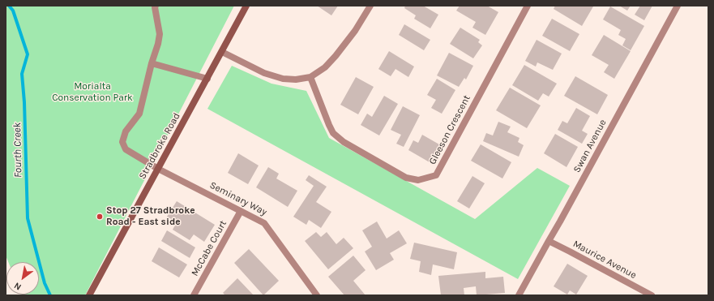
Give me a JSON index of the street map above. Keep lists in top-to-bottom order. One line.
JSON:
{"streets":{"main road":["Stradbroke Road"],"street":["Gleeson Crescent","Swan Avenue","Seminary Way","McCabe Court","Maurice Avenue"]},"crossings":[["Stradbroke Road","Seminary Way"],["Swan Avenue","Maurice Avenue"],["Seminary Way","McCabe Court"]],"water":["Fourth Creek"],"parks":["Morialta Conservation Park"],"places":["Stop 27 Stradbroke Road - East side"],"north":"bottom left"}
